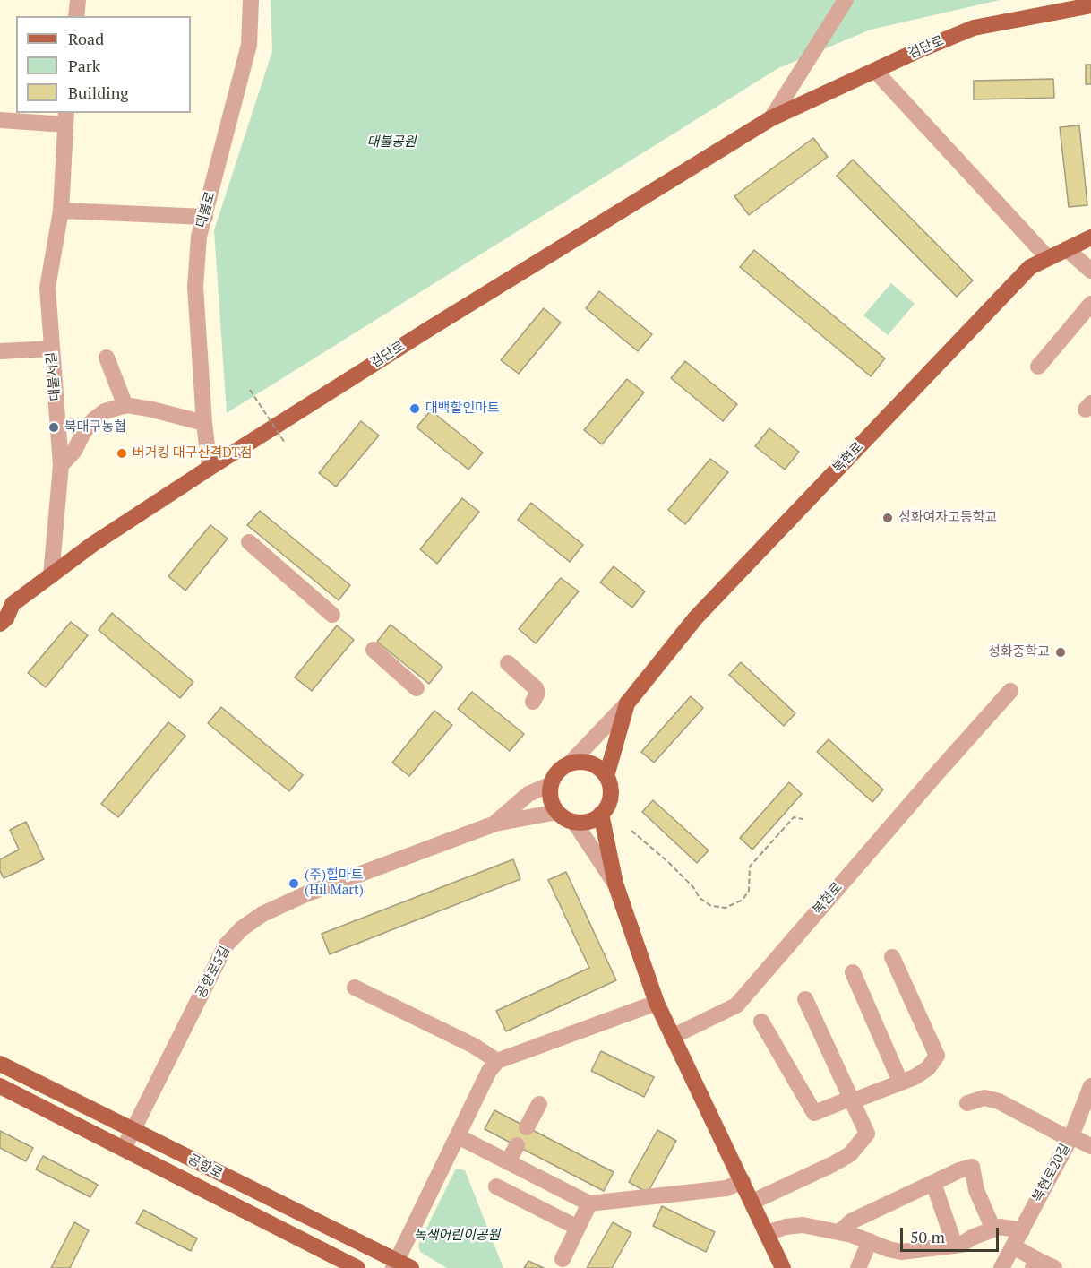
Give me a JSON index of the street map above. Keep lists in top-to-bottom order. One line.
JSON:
{"streets":{"main road":["검단로","복현로","공항로"],"street":["대불로","대불서길","공항로5길","복현로20길"]},"crossings":[["검단로","대불로"],["검단로","대불서길"],["공항로5길","공항로"]],"parks":["대불공원","녹색어린이공원"],"places":["대백할인마트","북대구농협","버거킹 대구산격DT점","성화여자고등학교","성화중학교","(주)힐마트 (Hil Mart)"],"legend":["Road","Park","Building"],"scale_bar":"50 m"}
